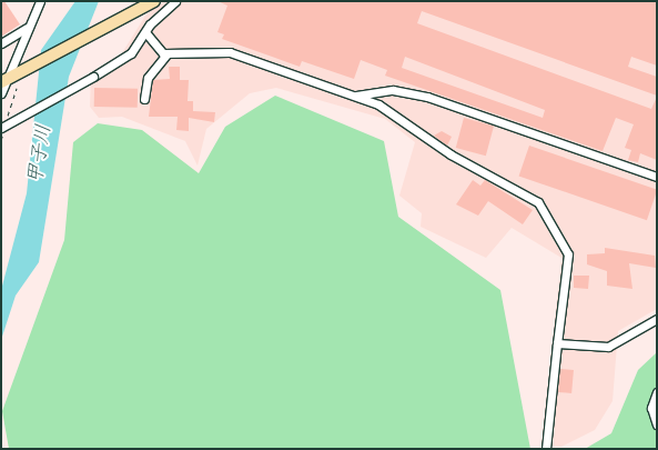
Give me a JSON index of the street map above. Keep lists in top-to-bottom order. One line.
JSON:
{"water":["甲子川"]}
